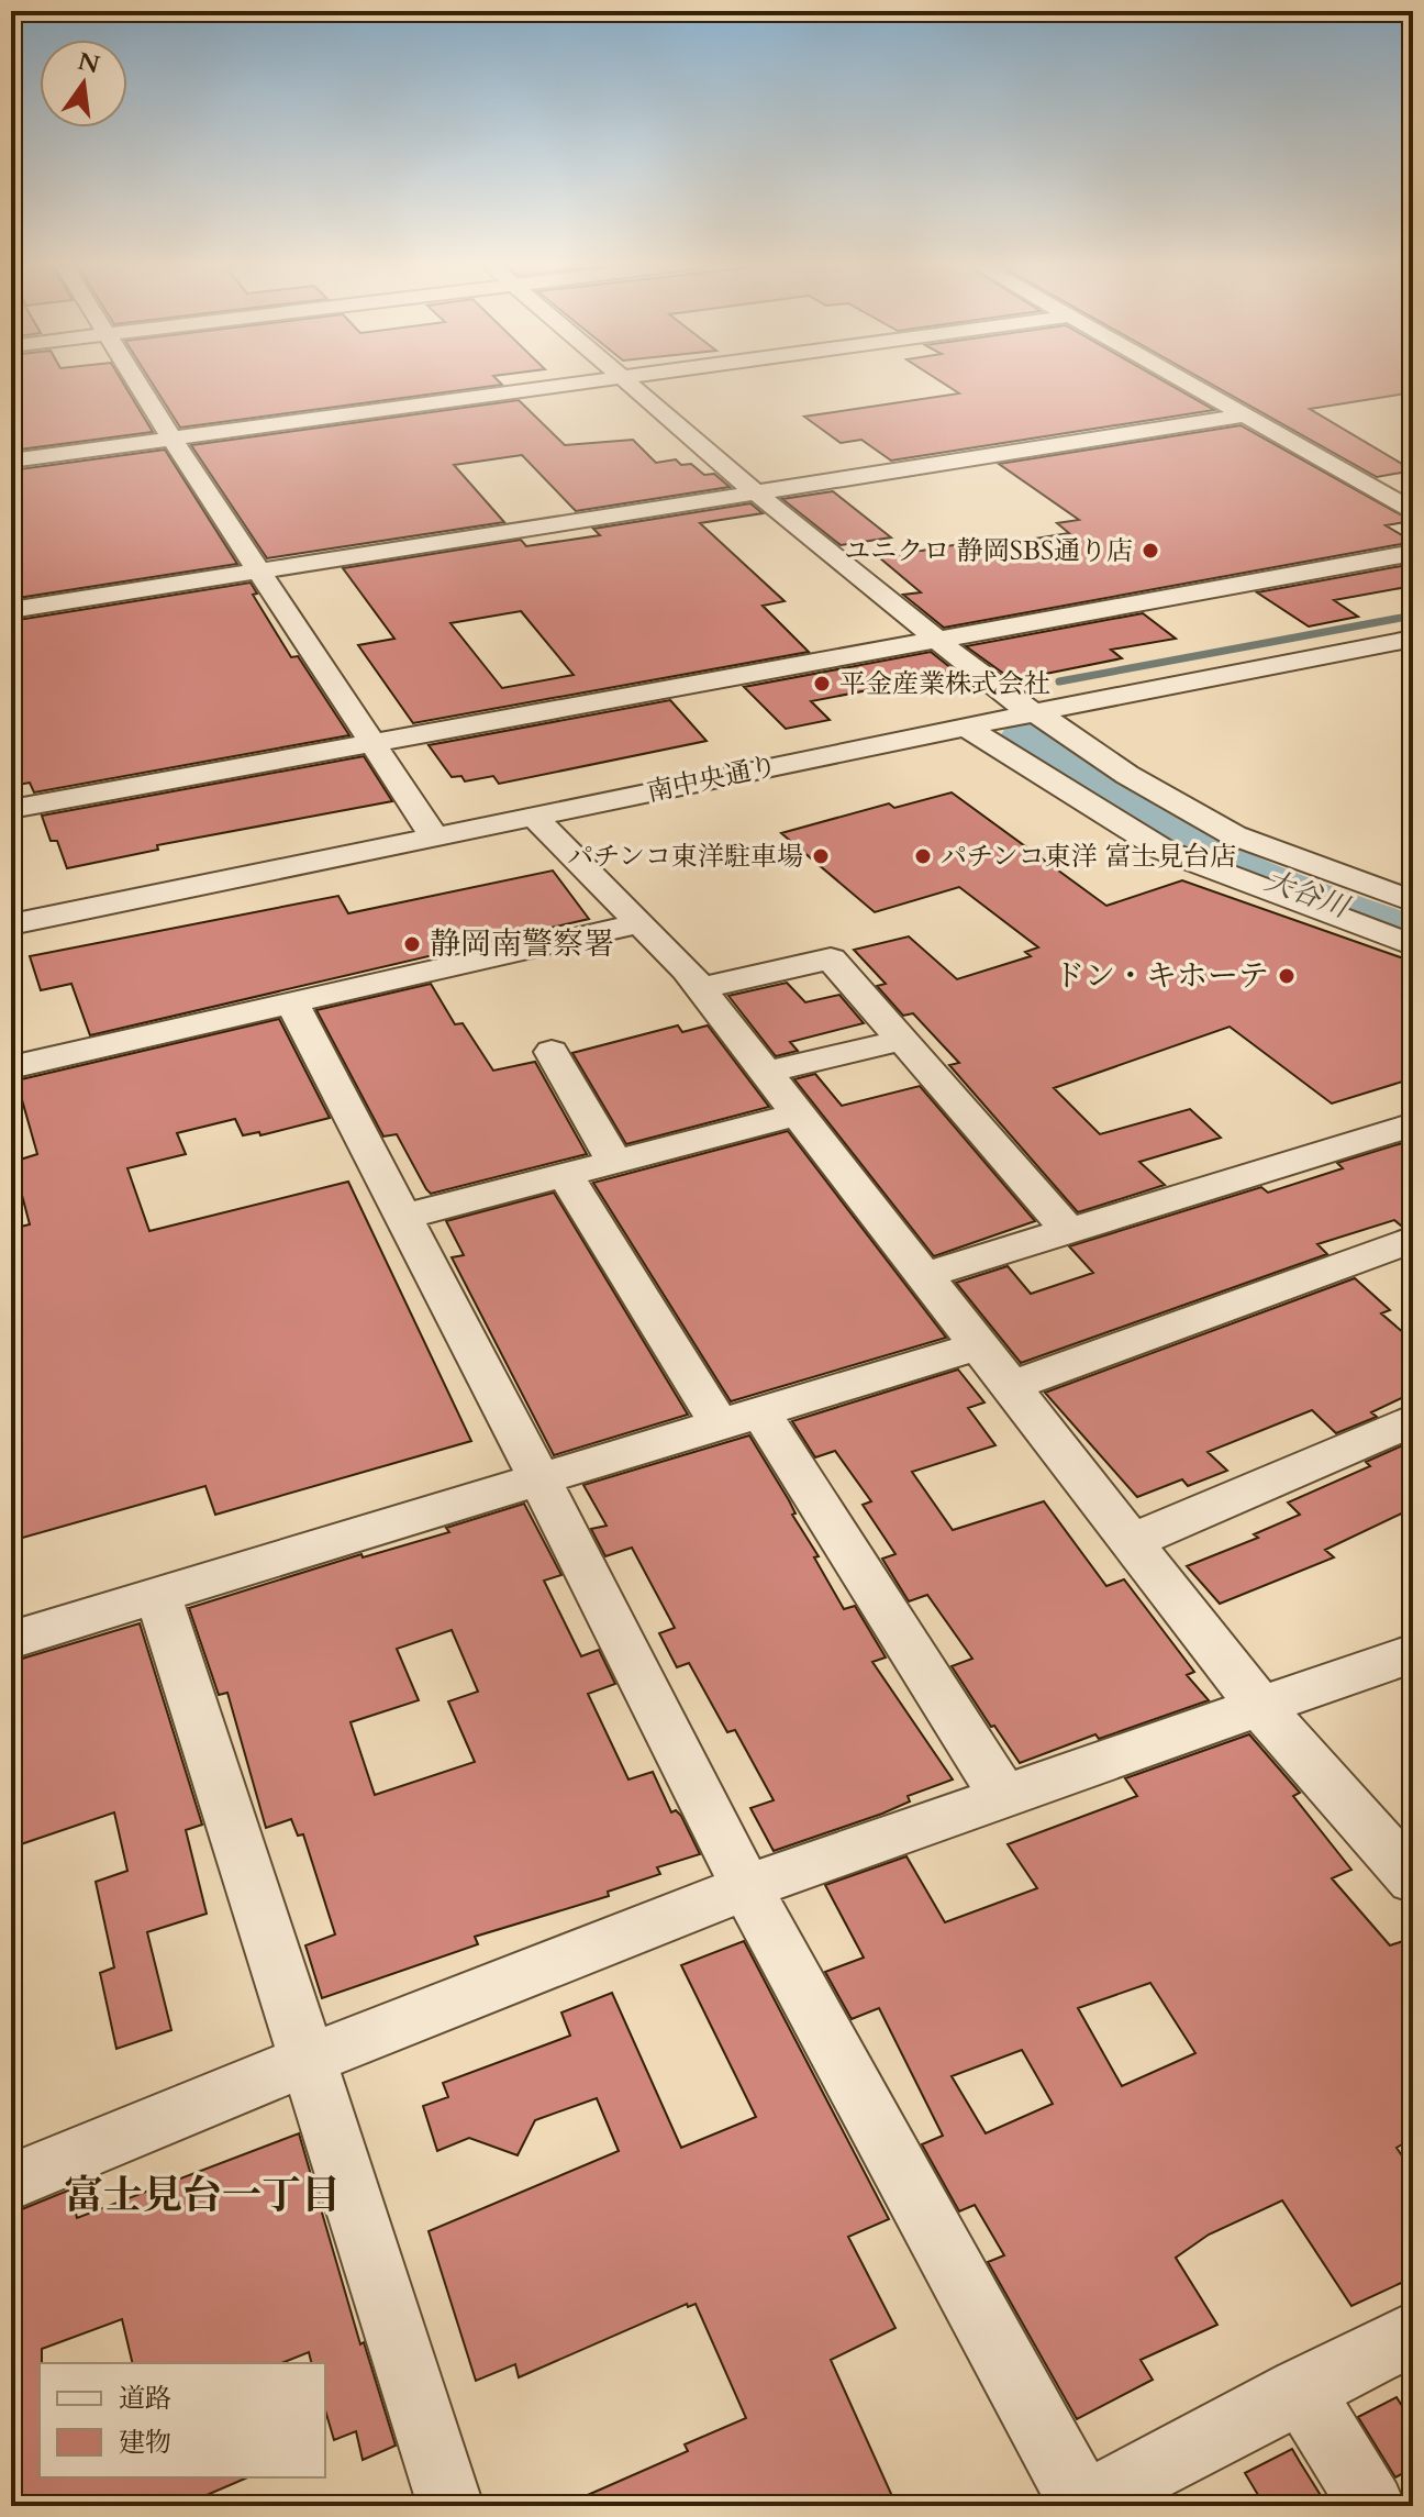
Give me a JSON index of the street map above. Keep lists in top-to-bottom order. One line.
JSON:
{"streets":{"street":["南中央通り"]},"districts":["富士見台一丁目"],"water":["大谷川"],"places":["ユニクロ 静岡SBS通り店","平金産業株式会社","パチンコ東洋駐車場","パチンコ東洋 富士見台店","静岡南警察署","ドン・キホーテ"],"legend":["道路","建物"],"north":"top"}
